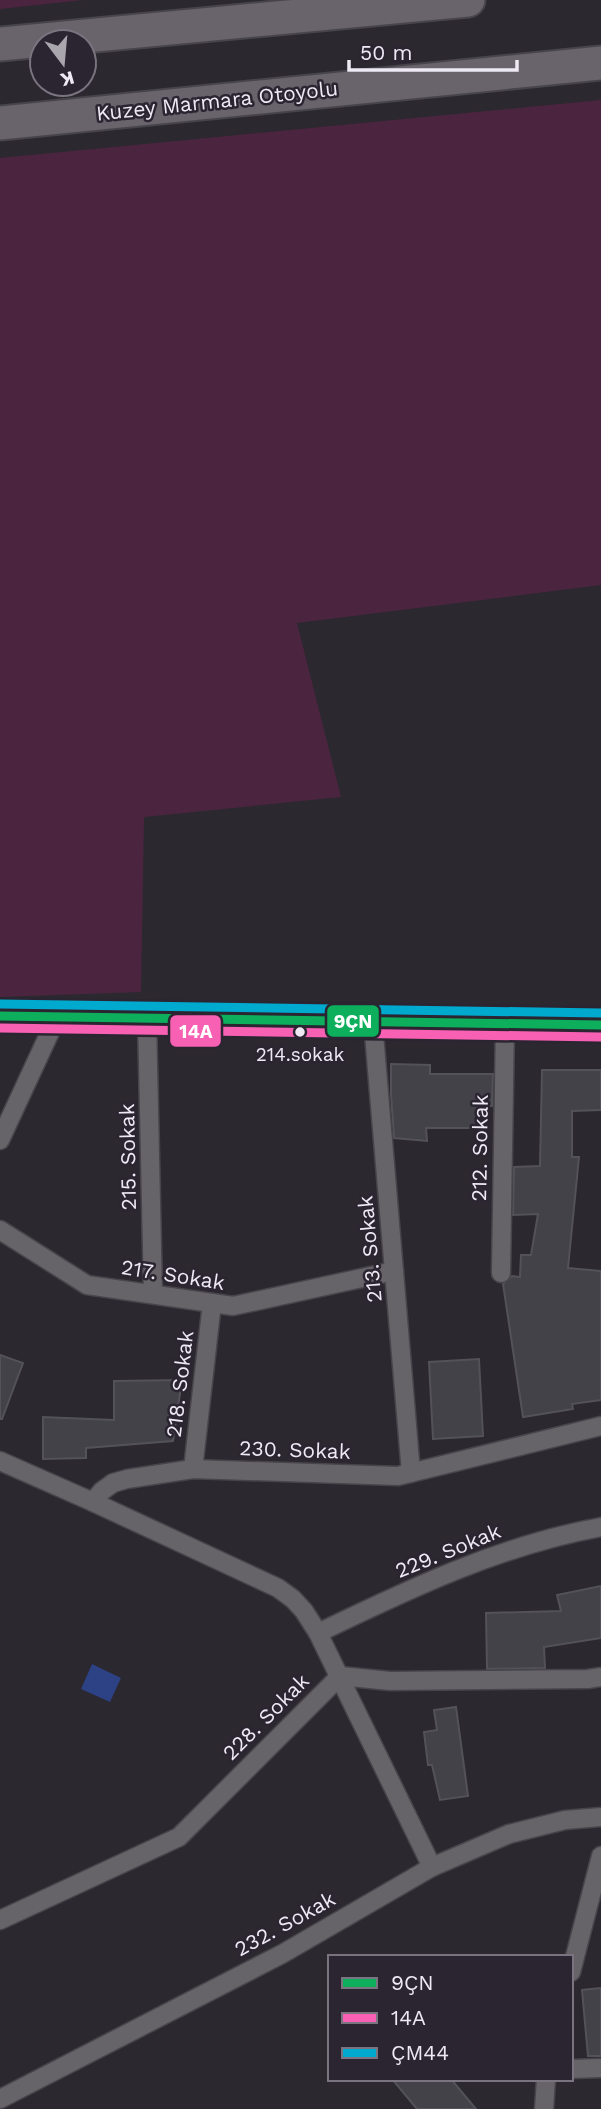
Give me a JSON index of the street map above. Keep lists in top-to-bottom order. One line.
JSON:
{"streets":{"highway":["Kuzey Marmara Otoyolu"],"street":["212. Sokak","215. Sokak","213. Sokak","217. Sokak","218. Sokak","230. Sokak","229. Sokak","228. Sokak","232. Sokak"]},"crossings":[["215. Sokak","217. Sokak"],["213. Sokak","217. Sokak"],["213. Sokak","230. Sokak"],["217. Sokak","218. Sokak"],["218. Sokak","230. Sokak"]],"places":["214.sokak"],"lines":["transit line ÇM44","transit line 9ÇN","transit line 14A"],"legend":["9ÇN","14A","ÇM44"],"scale_bar":"50 m","north":"bottom"}
